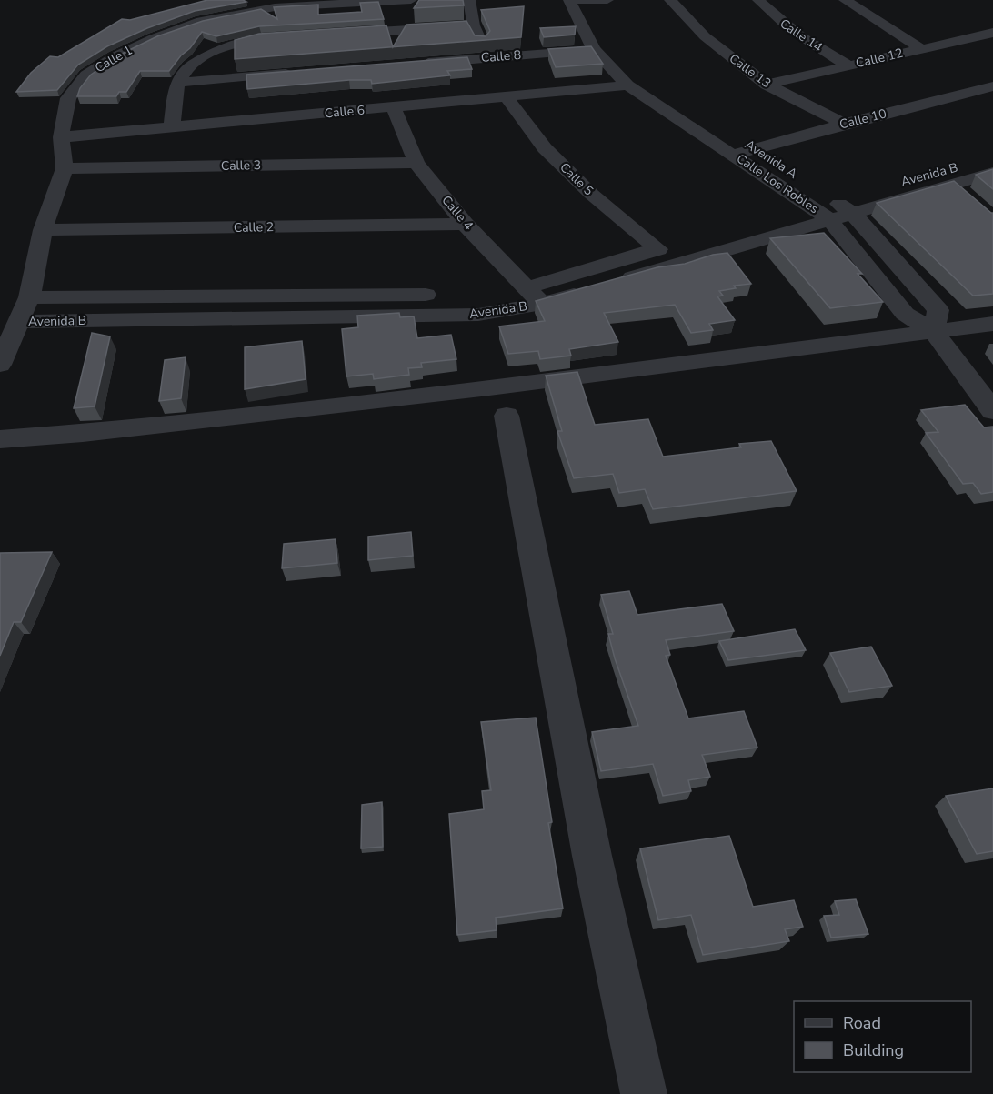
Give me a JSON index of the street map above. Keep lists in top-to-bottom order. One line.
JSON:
{"streets":{"street":["Calle 14","Calle 8","Calle 12","Calle 1","Calle 13","Calle 6","Calle 10","Avenida A","Calle 3","Avenida B","Calle 5","Calle Los Robles","Calle 4","Calle 2"]},"crossings":[["Calle 14","Calle 12"],["Calle 8","Calle Los Robles"],["Calle 12","Calle 13"],["Calle 1","Calle 6"],["Calle 1","Calle 3"],["Calle 1","Avenida B"],["Calle 1","Calle 2"],["Calle 13","Calle 10"],["Calle 6","Calle 5"],["Calle 6","Calle Los Robles"],["Calle 6","Calle 4"],["Calle 10","Avenida A"],["Calle 10","Calle Los Robles"],["Calle 3","Calle 4"],["Avenida B","Calle 5"],["Avenida B","Calle Los Robles"],["Avenida B","Calle 4"],["Calle 4","Calle 2"]],"legend":["Road","Building"]}
